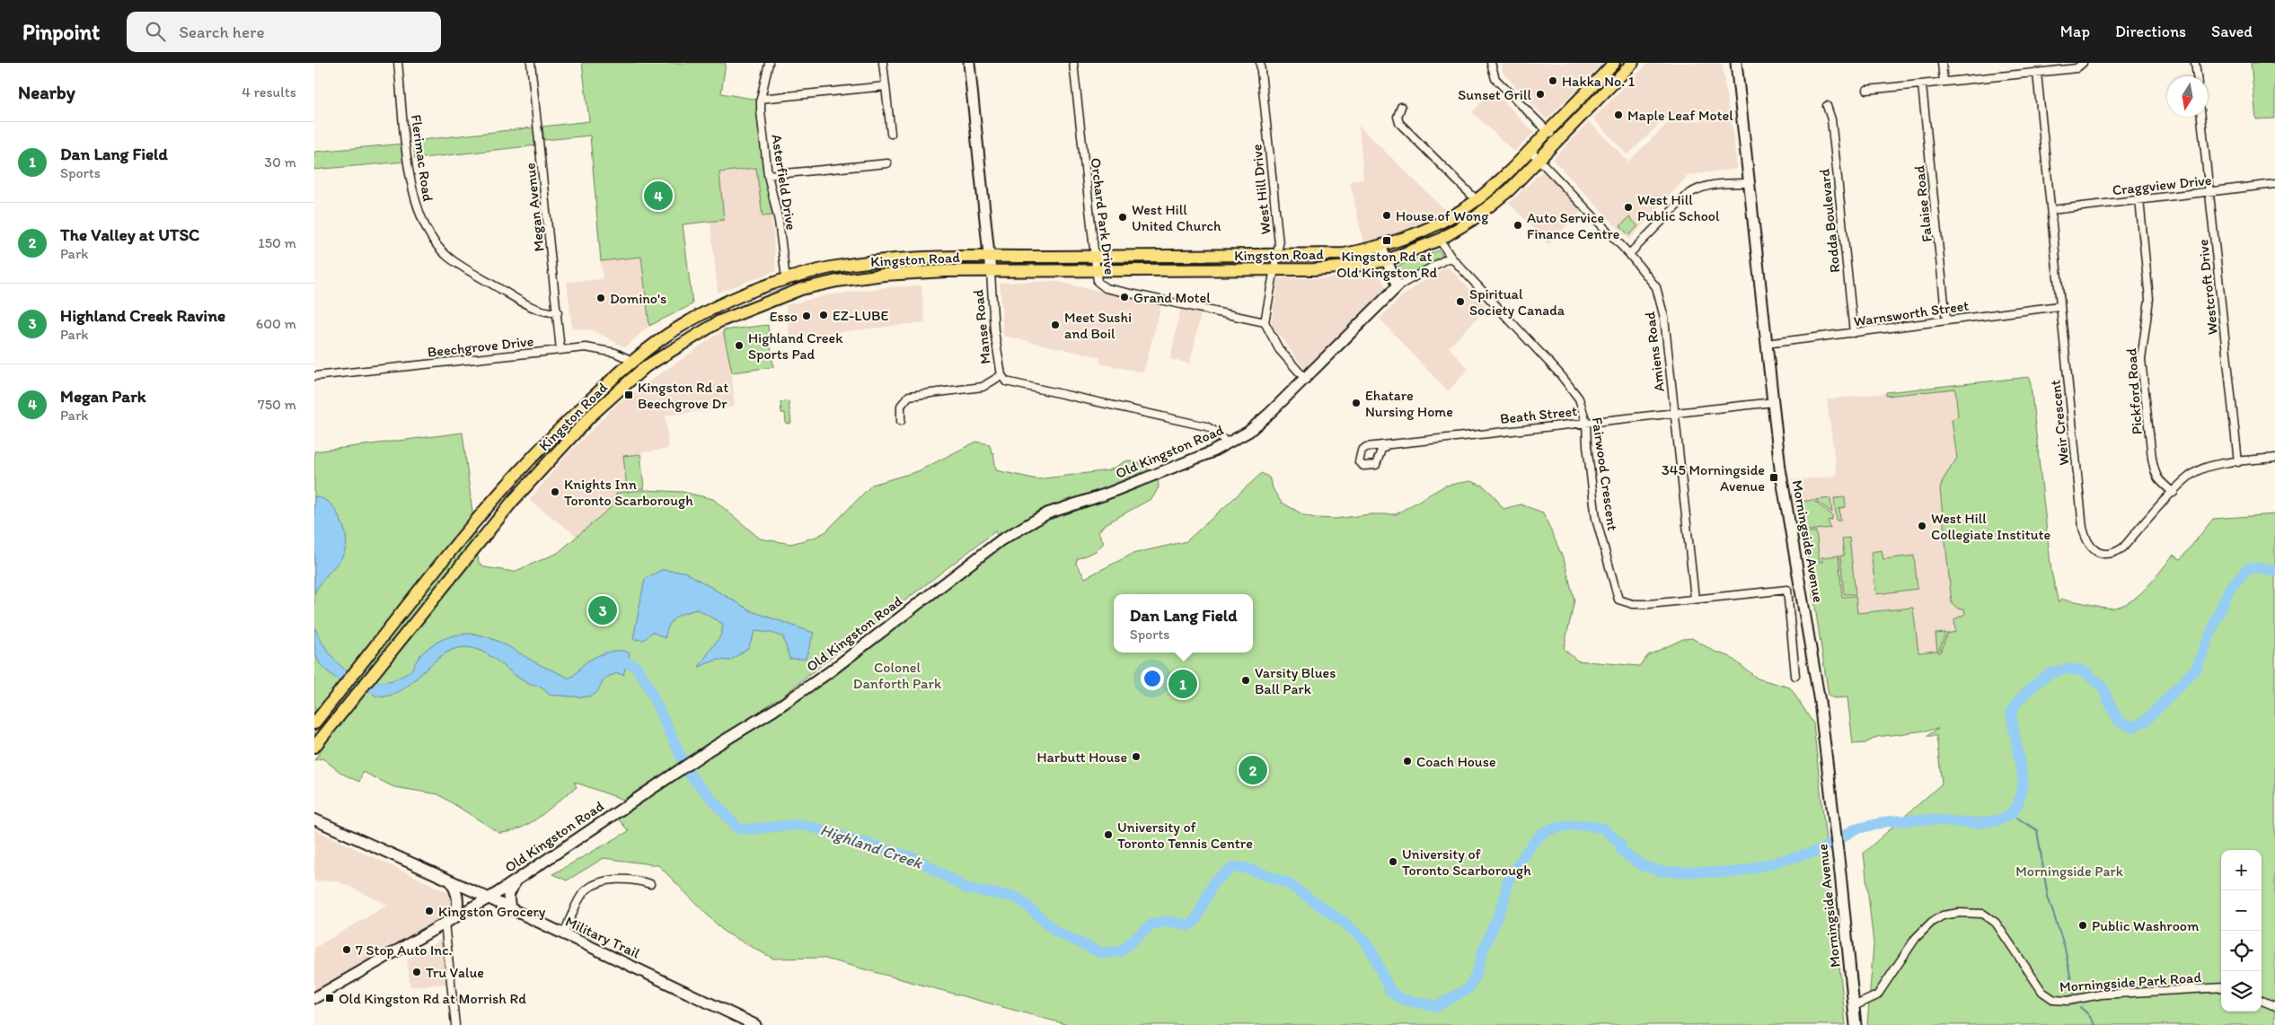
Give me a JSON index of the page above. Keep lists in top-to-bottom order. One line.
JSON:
{"streets":{"main road":["Kingston Road"],"street":["Flerimac Road","Asterfield Drive","Craggview Drive","West Hill Drive","Falaise Road","Megan Avenue","Orchard Park Drive","Rodda Boulevard","Westcroft Drive","Warnsworth Street","Manse Road","Beechgrove Drive","Amiens Road","Pickford Road","Beath Street","Weir Crescent","Old Kingston Road","Fairwood Crescent","Morningside Avenue","Military Trail","Morningside Park Road"]},"crossings":[["Flerimac Road","Megan Avenue"],["Asterfield Drive","Kingston Road"],["Craggview Drive","Westcroft Drive"],["Craggview Drive","Pickford Road"],["Craggview Drive","Weir Crescent"],["West Hill Drive","Orchard Park Drive"],["West Hill Drive","Kingston Road"],["Falaise Road","Warnsworth Street"],["Megan Avenue","Beechgrove Drive"],["Orchard Park Drive","Kingston Road"],["Rodda Boulevard","Warnsworth Street"],["Kingston Road","Manse Road"],["Kingston Road","Beechgrove Drive"],["Kingston Road","Amiens Road"],["Westcroft Drive","Weir Crescent"],["Warnsworth Street","Weir Crescent"],["Warnsworth Street","Morningside Avenue"],["Manse Road","Old Kingston Road"],["Amiens Road","Beath Street"],["Amiens Road","Fairwood Crescent"],["Pickford Road","Weir Crescent"],["Beath Street","Fairwood Crescent"],["Beath Street","Morningside Avenue"],["Old Kingston Road","Fairwood Crescent"],["Old Kingston Road","Military Trail"],["Morningside Avenue","Morningside Park Road"]],"water":["Highland Creek"],"parks":["Colonel Danforth Park","Morningside Park"],"places":{"other":["Hakka No. 1","Sunset Grill","Maple Leaf Motel","West Hill Public School","House of Wong","West Hill United Church","Auto Service Finance Centre","Grand Motel","Domino's","Spiritual Society Canada","EZ-LUBE","Esso","Meet Sushi and Boil","Highland Creek Sports Pad","Ehatare Nursing Home","Knights Inn Toronto Scarborough","West Hill Collegiate Institute","Varsity Blues Ball Park","Harbutt House","Coach House","University of Toronto Tennis Centre","University of Toronto Scarborough","Kingston Grocery","Public Washroom","7 Stop Auto Inc.","Tru Value"],"transit":["Kingston Rd at Old Kingston Rd","Kingston Rd at Beechgrove Dr","345 Morningside Avenue","Old Kingston Rd at Morrish Rd"]},"north":"bottom","page":{"header":"Pinpoint","search":"Search here","nav":["Map","Directions","Saved"],"heading":["Nearby","4 results"],"list":[{"mark":"1","name":"Dan Lang Field","note":"Sports","value":"30 m"},{"mark":"2","name":"The Valley at UTSC","note":"Park","value":"150 m"},{"mark":"3","name":"Highland Creek Ravine","note":"Park","value":"600 m"},{"mark":"4","name":"Megan Park","note":"Park","value":"750 m"}],"pins":["4","3","1","2"],"popup":["Dan Lang Field","Sports"],"map_buttons":["+","−"]}}
